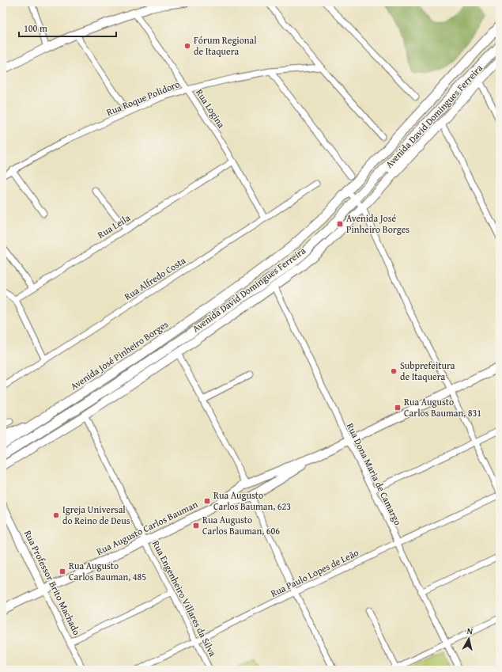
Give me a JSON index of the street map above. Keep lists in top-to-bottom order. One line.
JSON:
{"streets":{"main road":["Avenida David Domingues Ferreira","Avenida José Pinheiro Borges","Rua Augusto Carlos Bauman","Rua Professor Brito Machado"],"street":["Rua Roque Polidoro","Rua Logina","Rua Leila","Rua Alfredo Costa","Rua Dona Maria de Camargo","Rua Paulo Lopes de Leão","Rua Engenheiro Villares da Silva"]},"crossings":[["Rua Roque Polidoro","Rua Logina"],["Rua Logina","Rua Leila"],["Rua Logina","Rua Alfredo Costa"],["Avenida David Domingues Ferreira","Rua Dona Maria de Camargo"],["Avenida David Domingues Ferreira","Rua Engenheiro Villares da Silva"],["Rua Dona Maria de Camargo","Rua Augusto Carlos Bauman"],["Rua Dona Maria de Camargo","Rua Paulo Lopes de Leão"],["Rua Augusto Carlos Bauman","Rua Professor Brito Machado"],["Rua Augusto Carlos Bauman","Rua Engenheiro Villares da Silva"],["Rua Paulo Lopes de Leão","Rua Engenheiro Villares da Silva"]],"places":{"other":["Fórum Regional de Itaquera","Subprefeitura de Itaquera","Igreja Universal do Reino de Deus"],"transit":["Avenida José Pinheiro Borges","Rua Augusto Carlos Bauman, 831","Rua Augusto Carlos Bauman, 623","Rua Augusto Carlos Bauman, 606","Rua Augusto Carlos Bauman, 485"]},"scale_bar":"100 m","north":"top"}
